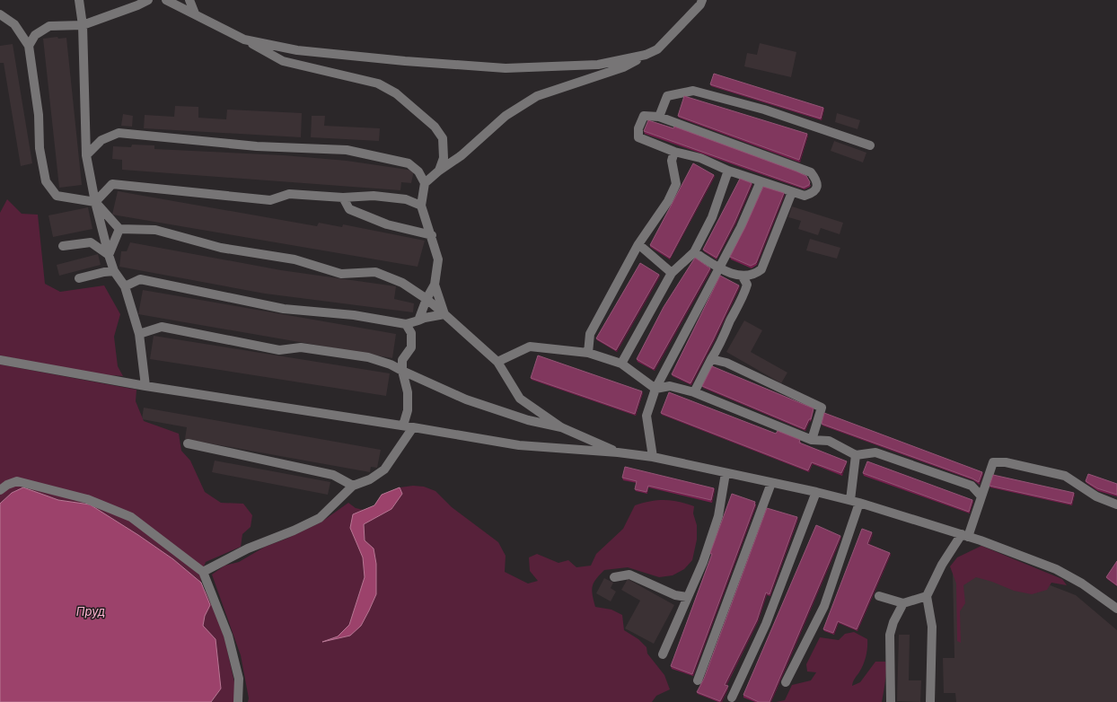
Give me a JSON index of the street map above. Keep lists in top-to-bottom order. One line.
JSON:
{"water":["Пруд"]}
